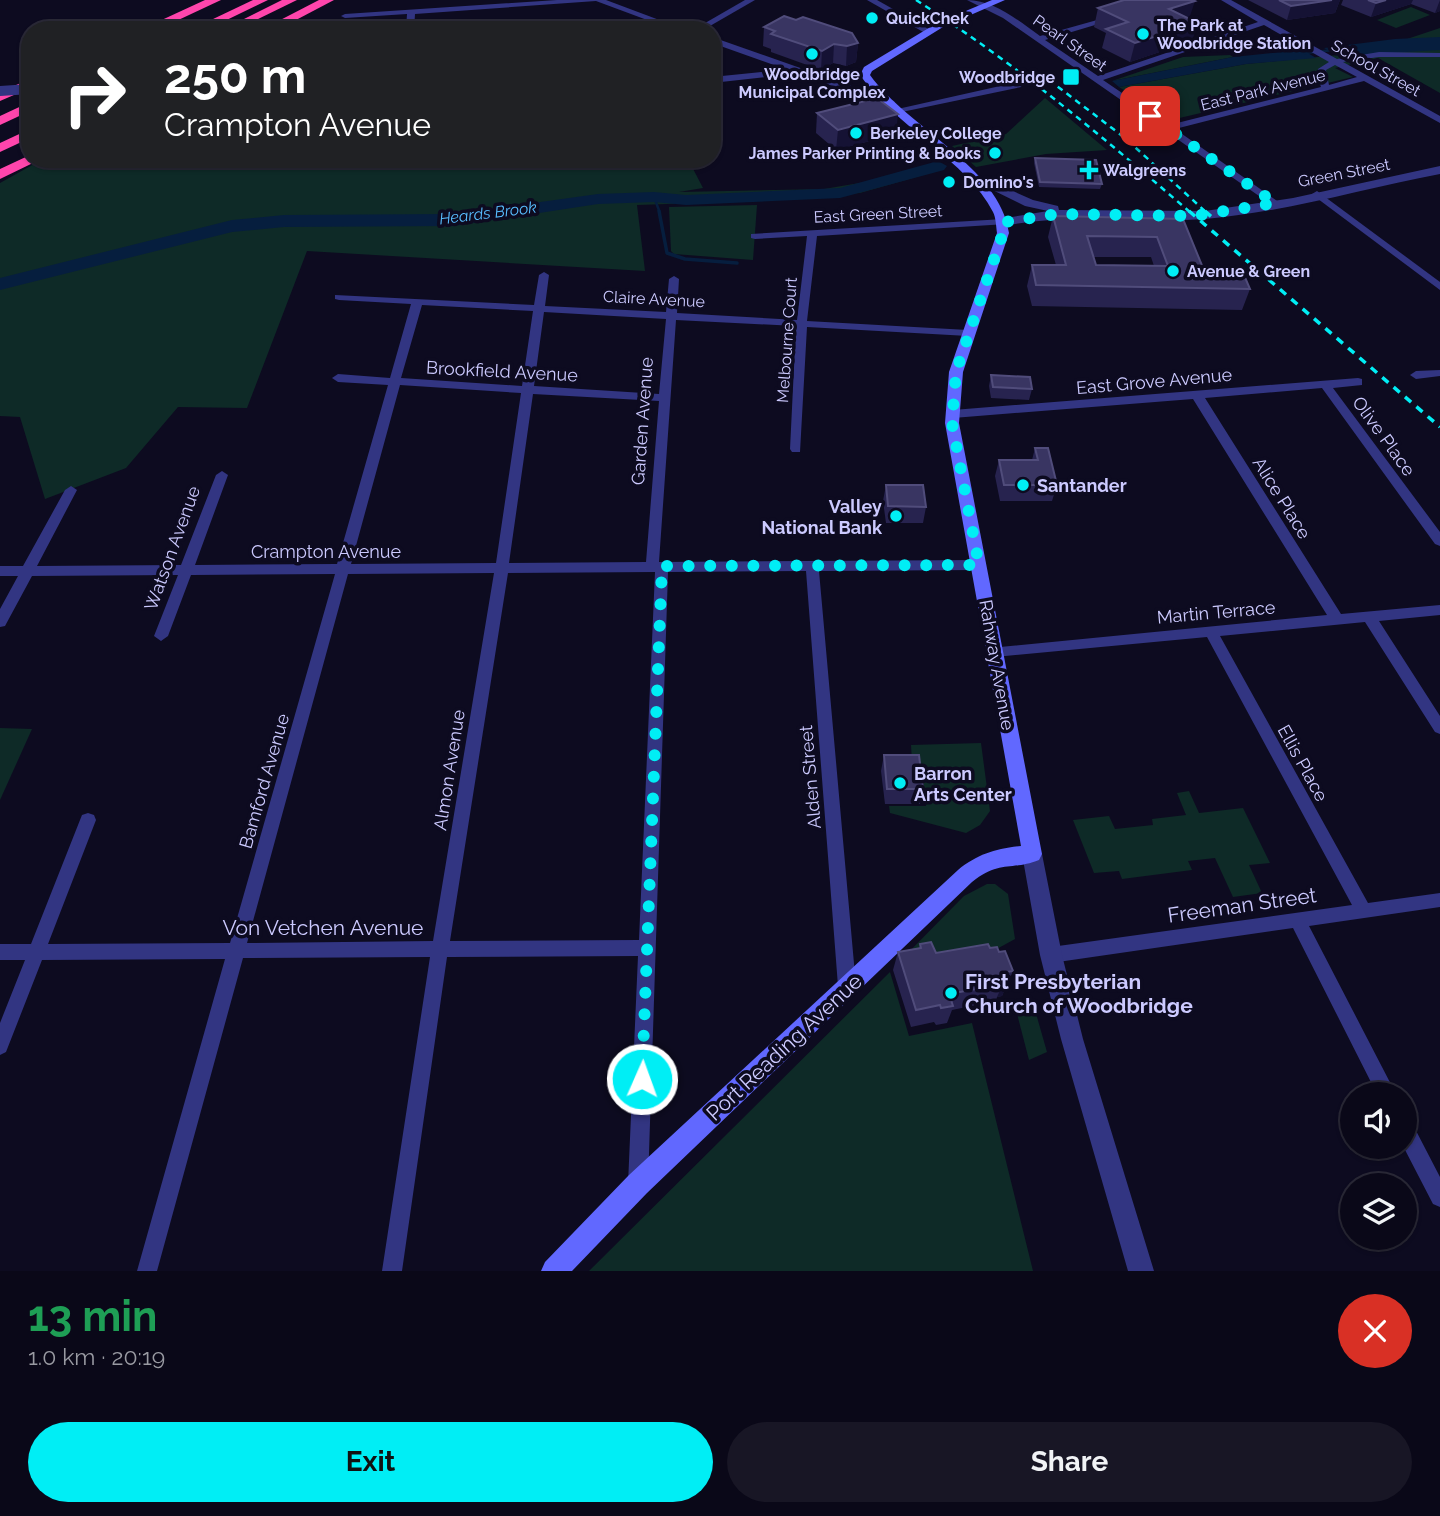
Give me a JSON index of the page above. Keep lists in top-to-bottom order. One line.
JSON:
{"streets":{"main road":["Rahway Avenue","Port Reading Avenue"],"street":["Pearl Street","School Street","East Park Avenue","Green Street","East Green Street","Claire Avenue","Melbourne Court","Brookfield Avenue","East Grove Avenue","Garden Avenue","Olive Place","Alice Place","Watson Avenue","Crampton Avenue","Martin Terrace","Ellis Place","Almon Avenue","Alden Street","Bamford Avenue","Freeman Street","Von Vetchen Avenue"]},"crossings":[["Pearl Street","East Park Avenue"],["Pearl Street","Green Street"],["School Street","East Park Avenue"],["Green Street","East Green Street"],["Green Street","Rahway Avenue"],["East Green Street","Melbourne Court"],["East Green Street","Rahway Avenue"],["Claire Avenue","Melbourne Court"],["Claire Avenue","Garden Avenue"],["Claire Avenue","Rahway Avenue"],["Claire Avenue","Almon Avenue"],["Claire Avenue","Bamford Avenue"],["Brookfield Avenue","Garden Avenue"],["Brookfield Avenue","Almon Avenue"],["Brookfield Avenue","Bamford Avenue"],["East Grove Avenue","Olive Place"],["East Grove Avenue","Alice Place"],["East Grove Avenue","Rahway Avenue"],["Garden Avenue","Crampton Avenue"],["Garden Avenue","Von Vetchen Avenue"],["Garden Avenue","Port Reading Avenue"],["Alice Place","Martin Terrace"],["Watson Avenue","Crampton Avenue"],["Crampton Avenue","Rahway Avenue"],["Crampton Avenue","Almon Avenue"],["Crampton Avenue","Alden Street"],["Crampton Avenue","Bamford Avenue"],["Martin Terrace","Rahway Avenue"],["Martin Terrace","Ellis Place"],["Rahway Avenue","Freeman Street"],["Rahway Avenue","Port Reading Avenue"],["Ellis Place","Freeman Street"],["Almon Avenue","Von Vetchen Avenue"],["Alden Street","Port Reading Avenue"],["Bamford Avenue","Von Vetchen Avenue"]],"water":["Heards Brook"],"places":{"other":["QuickChek","The Park at Woodbridge Station","Woodbridge Municipal Complex","Berkeley College","James Parker Printing & Books","Domino's","Avenue & Green","Santander","Valley National Bank","Barron Arts Center","First Presbyterian Church of Woodbridge"],"transit":["Woodbridge"],"health":["Walgreens"]},"page":{"turn":["250 m","Crampton Avenue"],"heading":["13 min","1.0 km · 20:19"],"buttons":["Exit","Share"]}}
